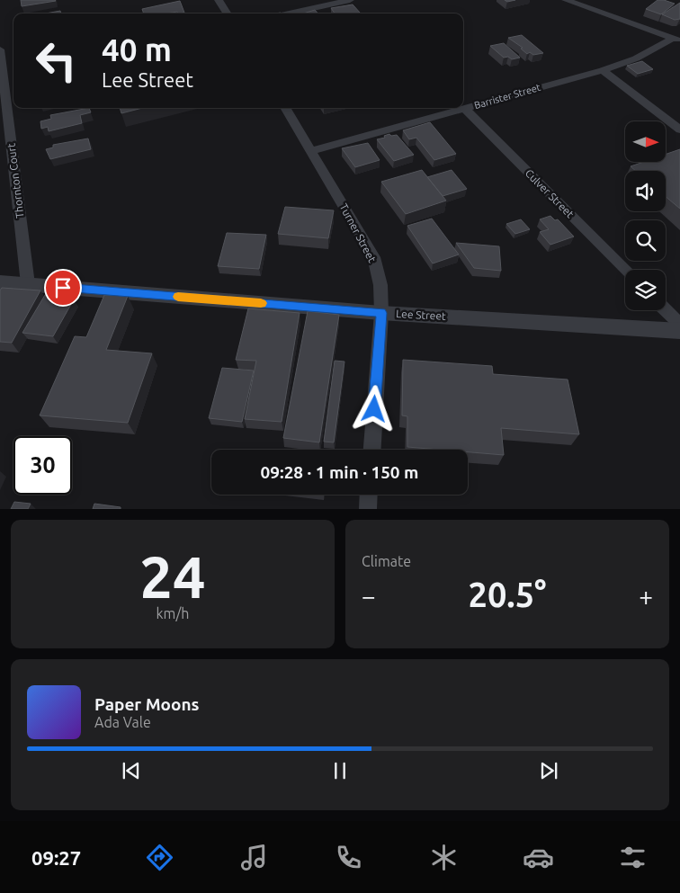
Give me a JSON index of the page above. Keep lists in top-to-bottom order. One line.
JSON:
{"streets":{"street":["Barrister Street","Thornton Court","Culver Street","Turner Street","Lee Street"]},"crossings":[["Barrister Street","Culver Street"],["Barrister Street","Turner Street"],["Thornton Court","Lee Street"],["Turner Street","Lee Street"]],"north":"right","page":{"turn":["40 m","Lee Street"],"limit":"30","trip":"09:28 · 1 min · 150 m","tile":[["24","km/h"],"Climate"],"heat":["−","20.5°","+"],"song":["Paper Moons","Ada Vale"],"tabs":"09:27"}}
